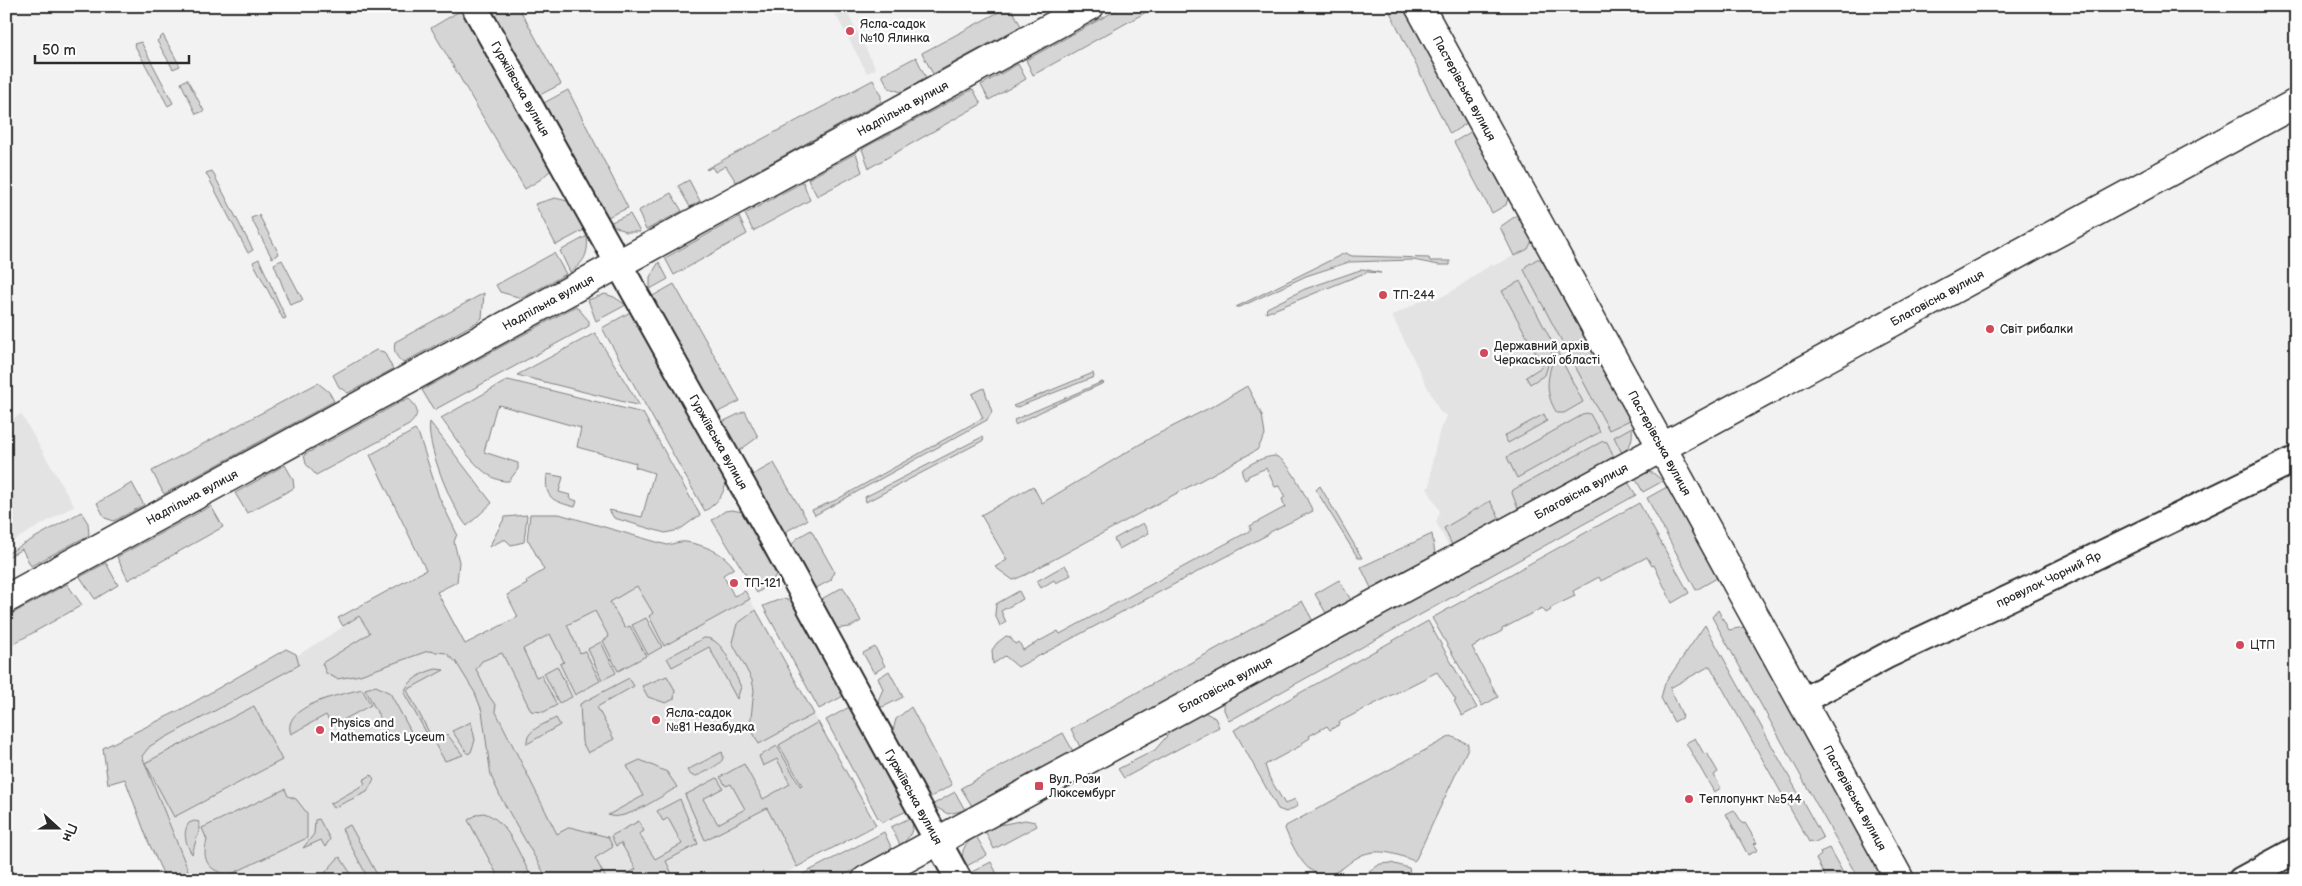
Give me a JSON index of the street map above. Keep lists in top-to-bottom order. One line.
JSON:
{"streets":{"main road":["Пастерівська вулиця","Надпільна вулиця","Благовісна вулиця"],"street":["Гуржіївська вулиця","провулок Чорний Яр"]},"crossings":[["Пастерівська вулиця","Благовісна вулиця"],["Пастерівська вулиця","провулок Чорний Яр"],["Гуржіївська вулиця","Надпільна вулиця"],["Гуржіївська вулиця","Благовісна вулиця"]],"places":{"other":["Ясла-садок №10 Ялинка","ТП-244","Світ рибалки","Державний архів Черкаської області","ТП-121","ЦТП","Ясла-садок №81 Незабудка","Physics and Mathematics Lyceum","Теплопункт №544"],"transit":["Вул. Рози Люксембург"]},"scale_bar":"50 m","north":"right"}
